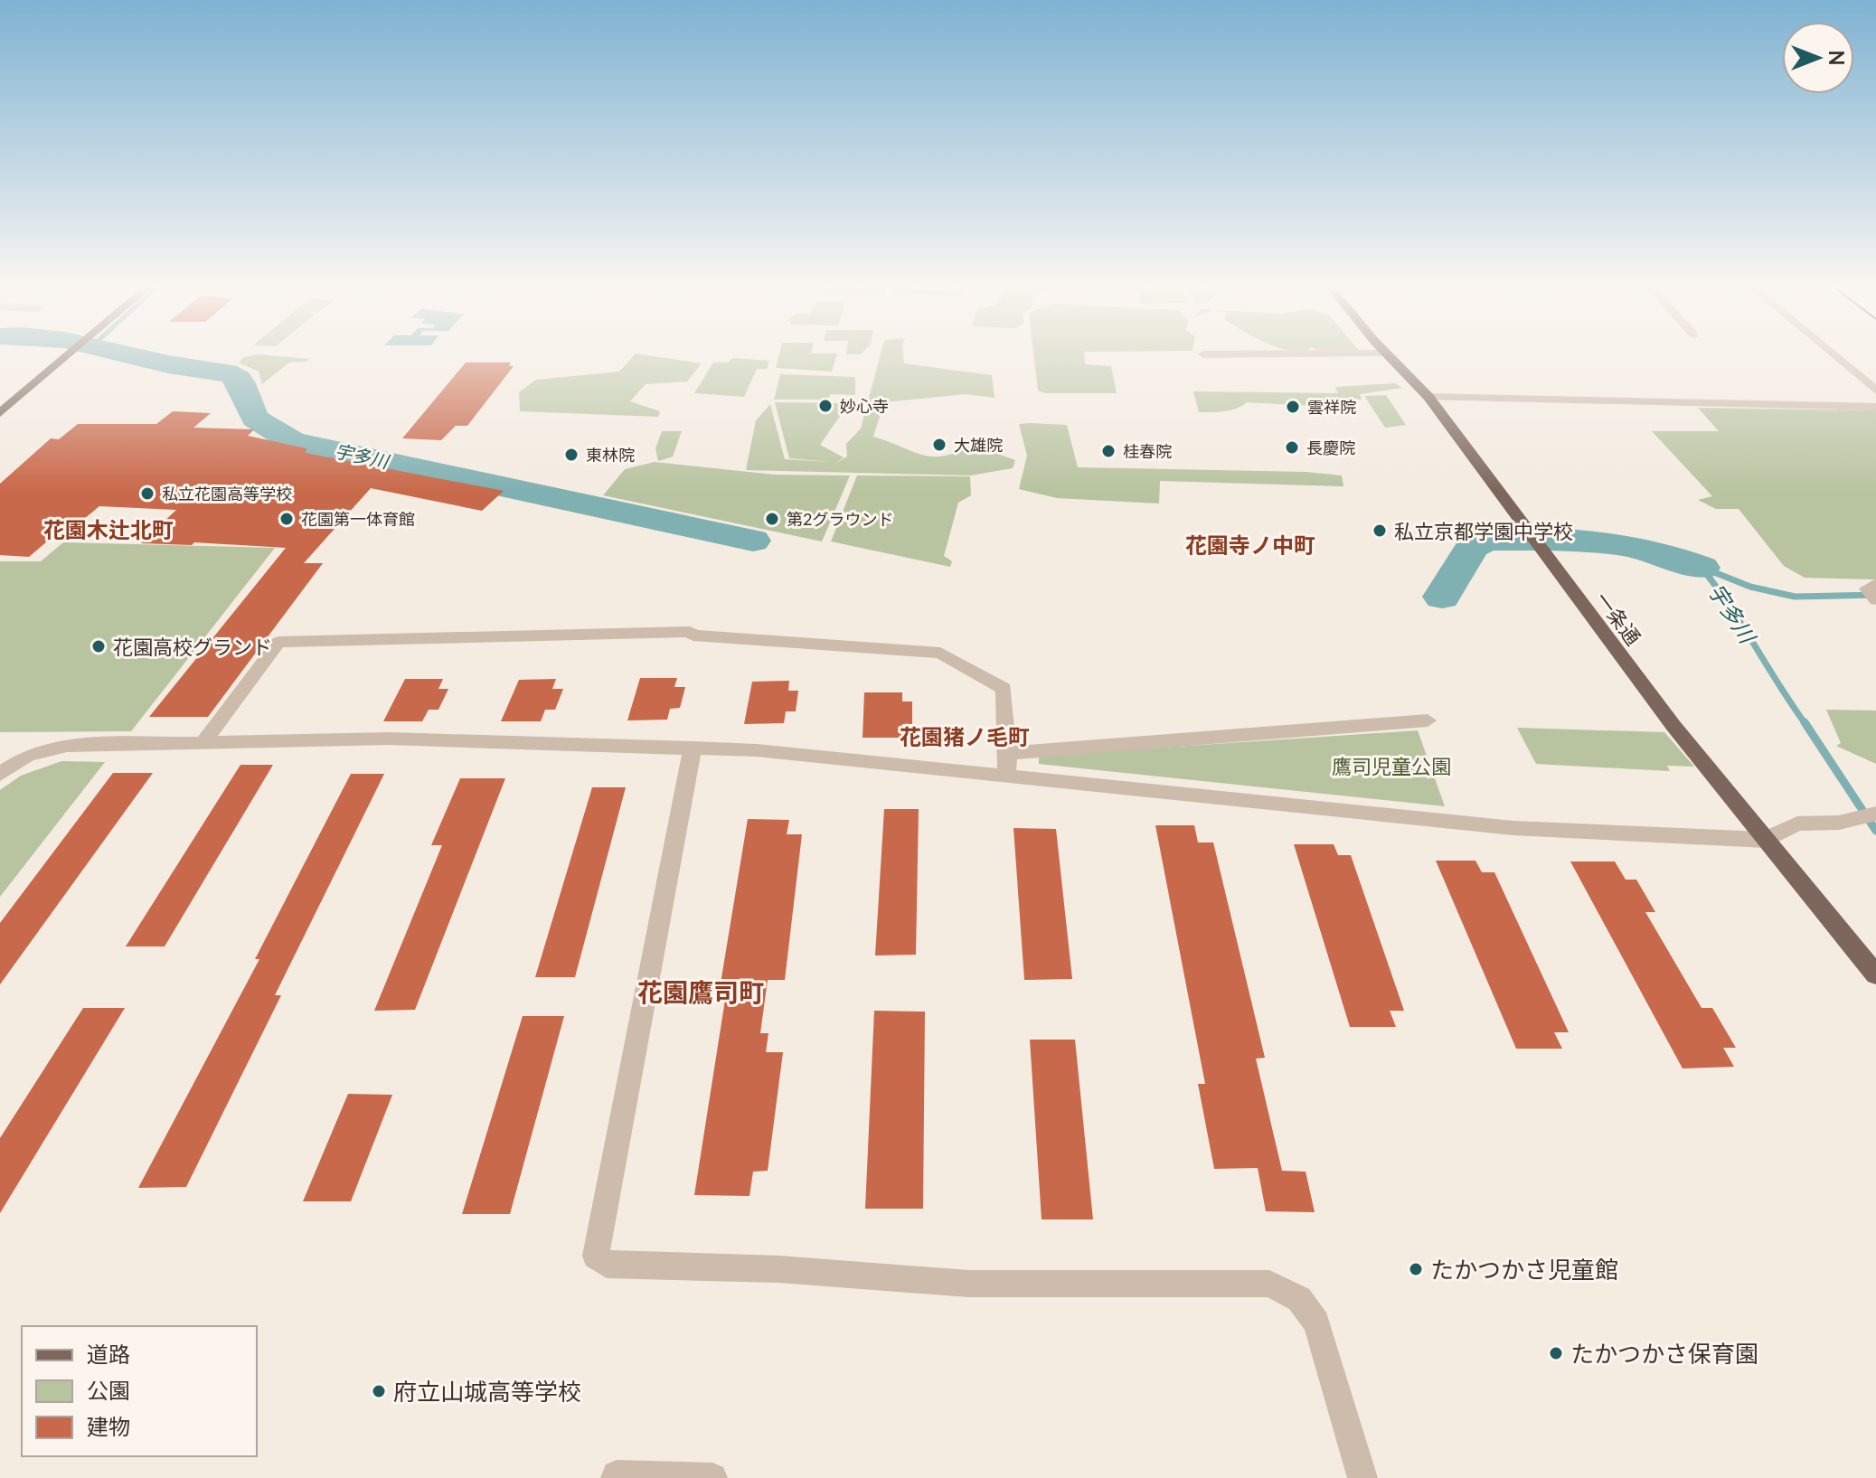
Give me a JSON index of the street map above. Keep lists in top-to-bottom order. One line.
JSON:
{"streets":{"main road":["一条通"]},"districts":["花園木辻北町","花園寺ノ中町","花園猪ノ毛町","花園鷹司町"],"water":["宇多川"],"parks":["鷹司児童公園"],"places":["妙心寺","雲祥院","大雄院","長慶院","桂春院","東林院","私立花園高等学校","花園第一体育館","第2グラウンド","私立京都学園中学校","花園高校グランド","たかつかさ児童館","たかつかさ保育園","府立山城高等学校"],"legend":["道路","公園","建物"],"north":"right"}
